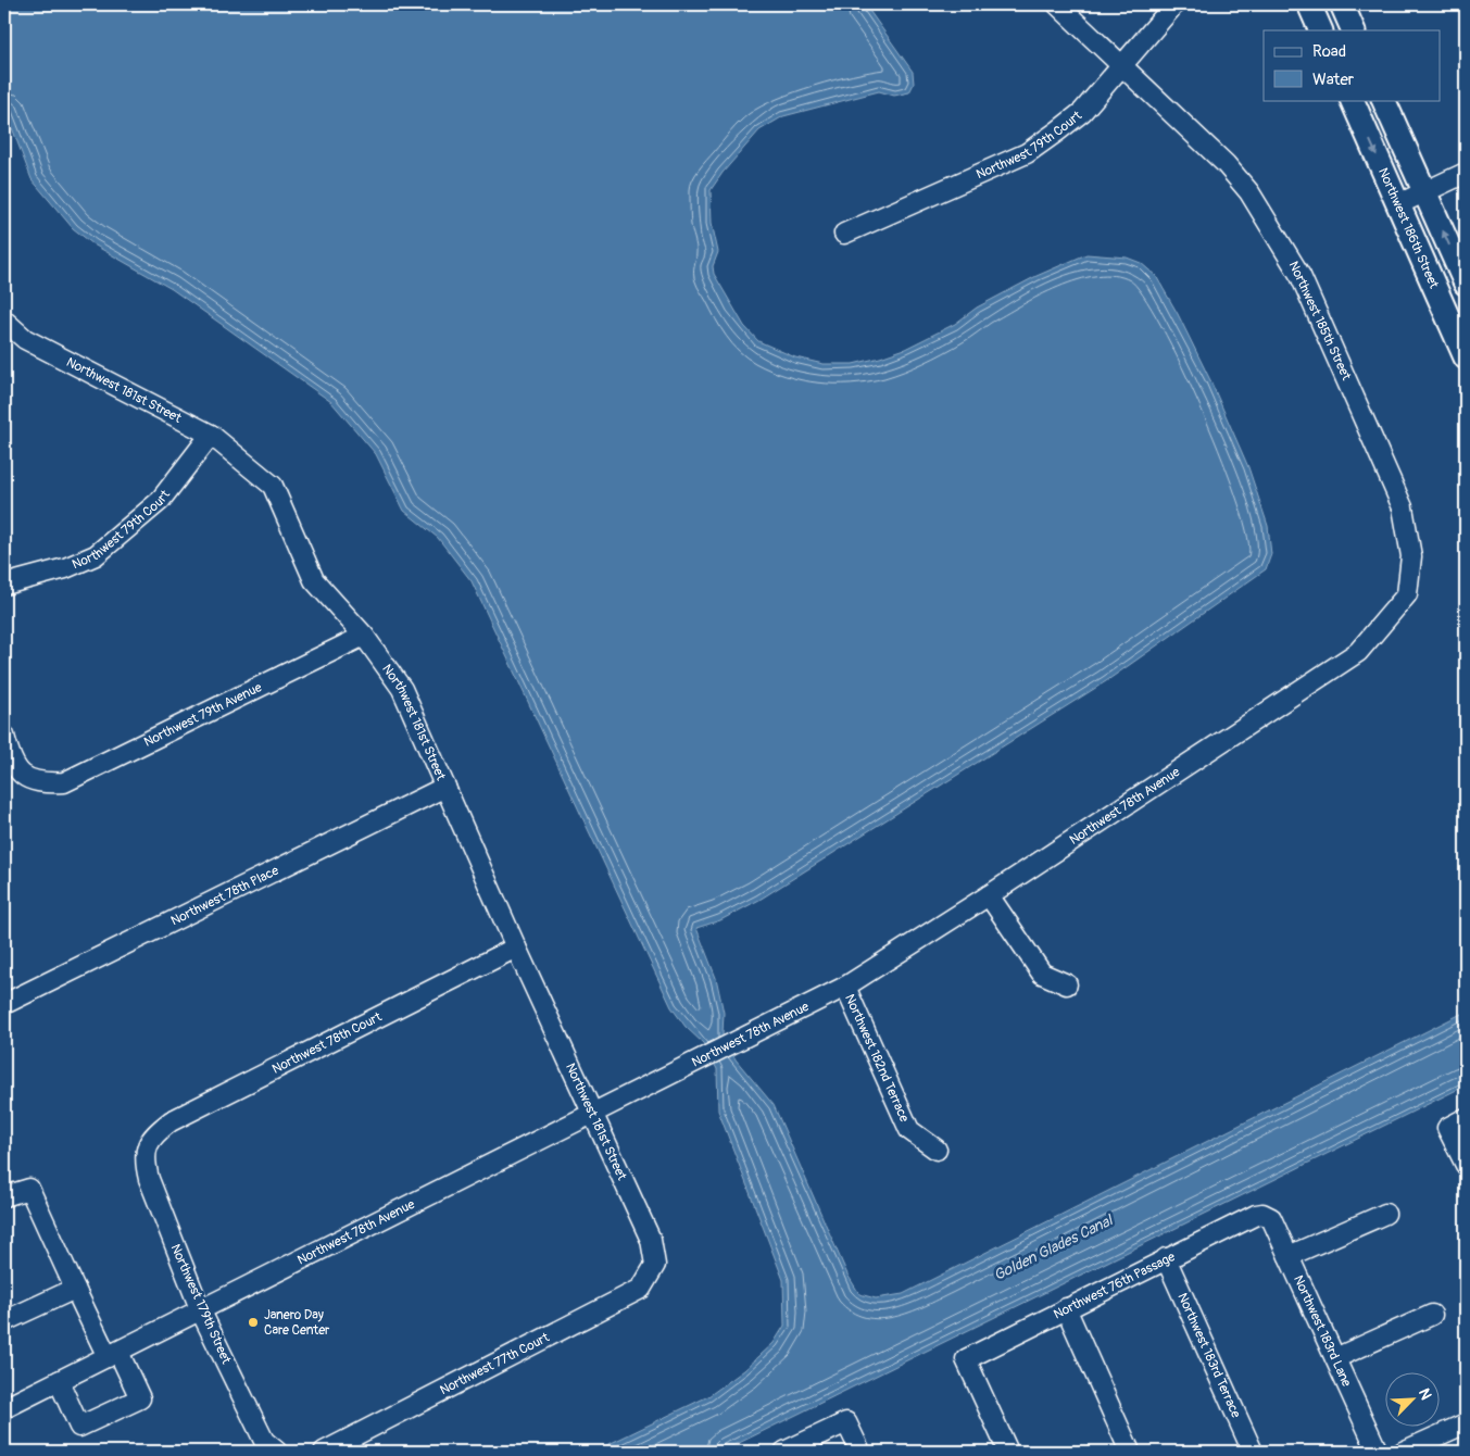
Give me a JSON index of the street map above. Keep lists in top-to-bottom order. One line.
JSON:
{"streets":{"main road":["Northwest 186th Street"],"street":["Northwest 79th Court","Northwest 185th Street","Northwest 181st Street","Northwest 79th Avenue","Northwest 78th Avenue","Northwest 78th Place","Northwest 78th Court","Northwest 182nd Terrace","Northwest 76th Passage","Northwest 179th Street","Northwest 183rd Lane","Northwest 183rd Terrace","Northwest 77th Court"]},"crossings":[["Northwest 79th Court","Northwest 185th Street"],["Northwest 79th Court","Northwest 181st Street"],["Northwest 185th Street","Northwest 78th Avenue"],["Northwest 181st Street","Northwest 79th Avenue"],["Northwest 181st Street","Northwest 78th Avenue"],["Northwest 181st Street","Northwest 78th Place"],["Northwest 181st Street","Northwest 78th Court"],["Northwest 181st Street","Northwest 77th Court"],["Northwest 78th Avenue","Northwest 182nd Terrace"],["Northwest 78th Avenue","Northwest 179th Street"],["Northwest 78th Court","Northwest 179th Street"],["Northwest 76th Passage","Northwest 183rd Lane"],["Northwest 76th Passage","Northwest 183rd Terrace"]],"water":["Golden Glades Canal"],"places":["Janero Day Care Center"],"legend":["Road","Water"],"north":"top right"}
